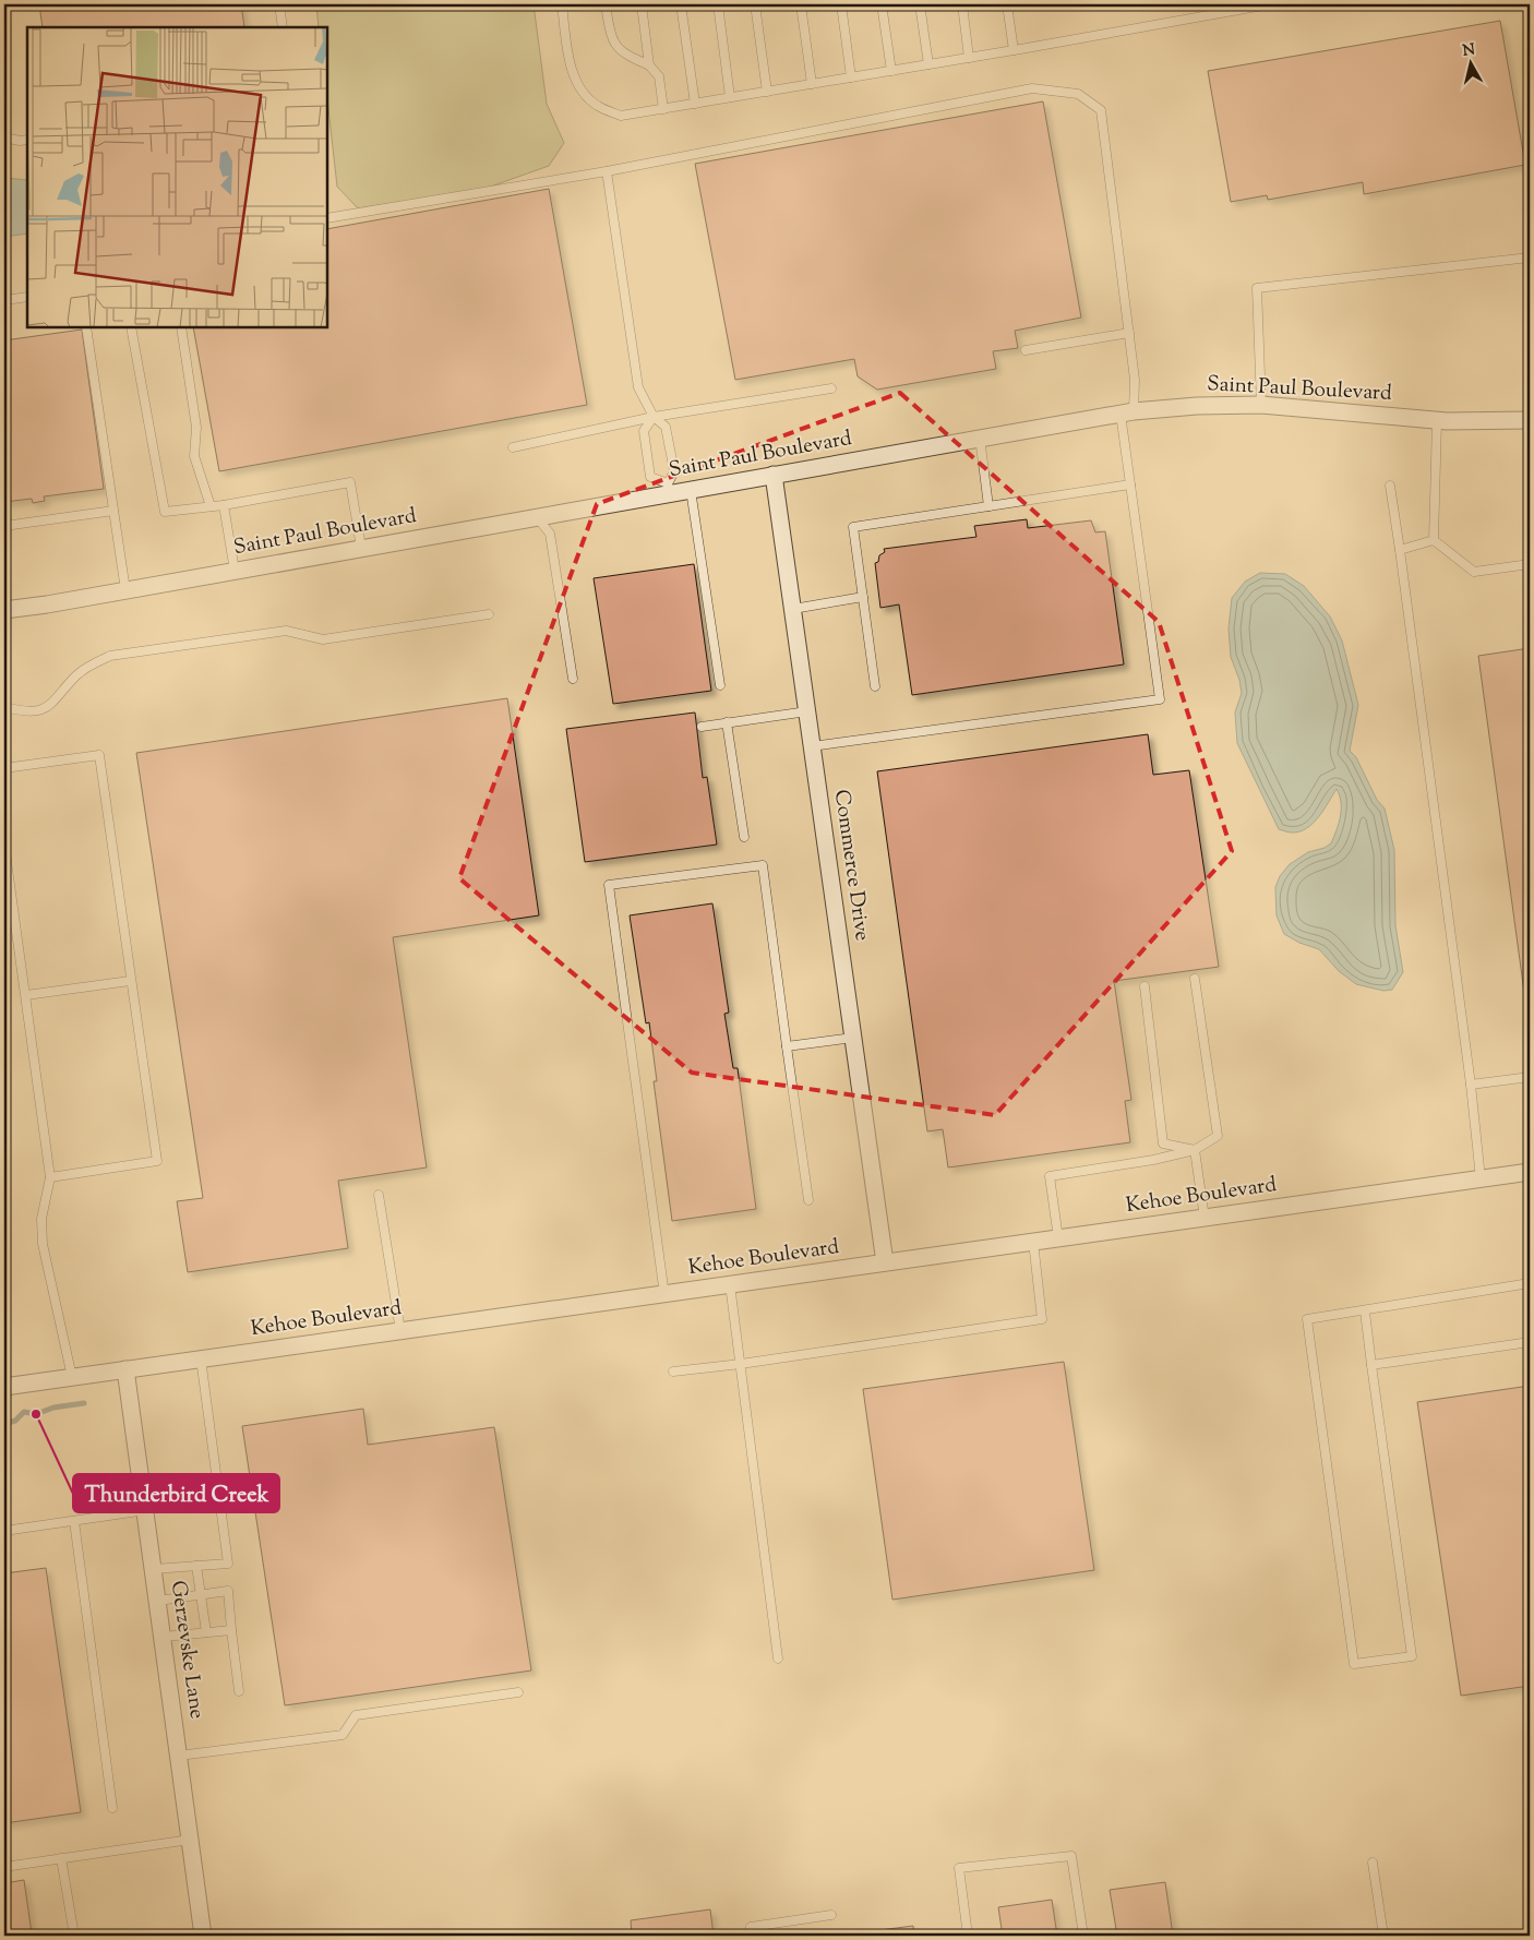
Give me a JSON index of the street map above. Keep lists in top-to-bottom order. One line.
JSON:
{"streets":{"street":["Saint Paul Boulevard","Commerce Drive","Kehoe Boulevard","Gerzevske Lane"]},"crossings":[["Saint Paul Boulevard","Commerce Drive"],["Commerce Drive","Kehoe Boulevard"],["Kehoe Boulevard","Gerzevske Lane"]],"places":["Thunderbird Creek"],"north":"top"}
